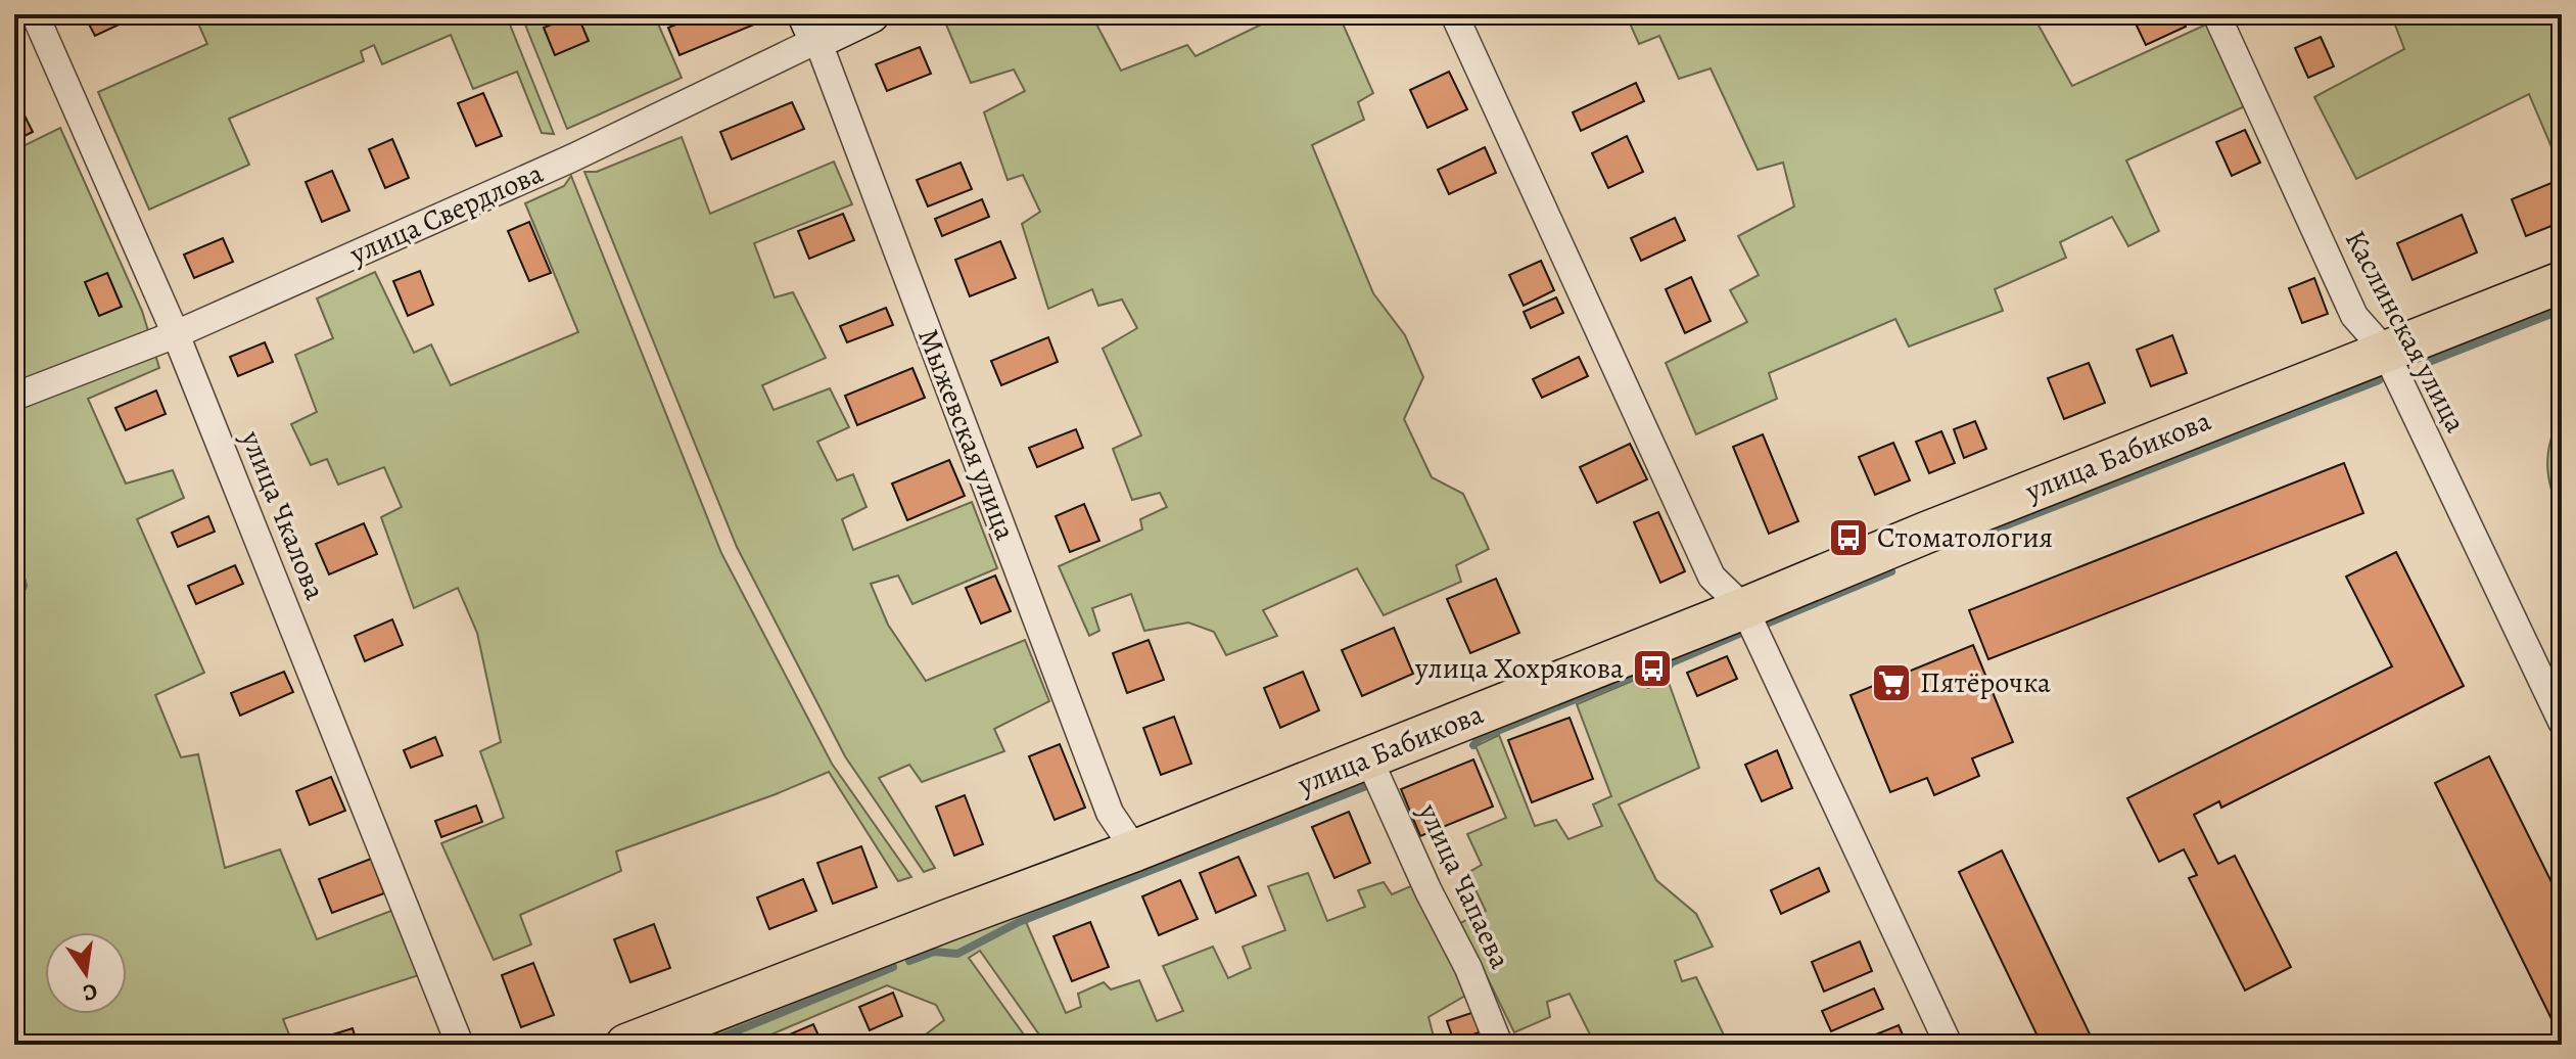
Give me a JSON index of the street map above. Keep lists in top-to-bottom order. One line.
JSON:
{"streets":{"main road":["улица Бабикова"],"street":["улица Свердлова","Каслинская улица","Мыжевская улица","улица Чкалова","улица Чапаева"]},"crossings":[["улица Свердлова","Мыжевская улица"],["улица Свердлова","улица Чкалова"],["Каслинская улица","улица Бабикова"],["Мыжевская улица","улица Бабикова"],["улица Бабикова","улица Чапаева"]],"places":{"bus stop":["Стоматология","улица Хохрякова"],"supermarket":["Пятёрочка"]},"north":"bottom"}
